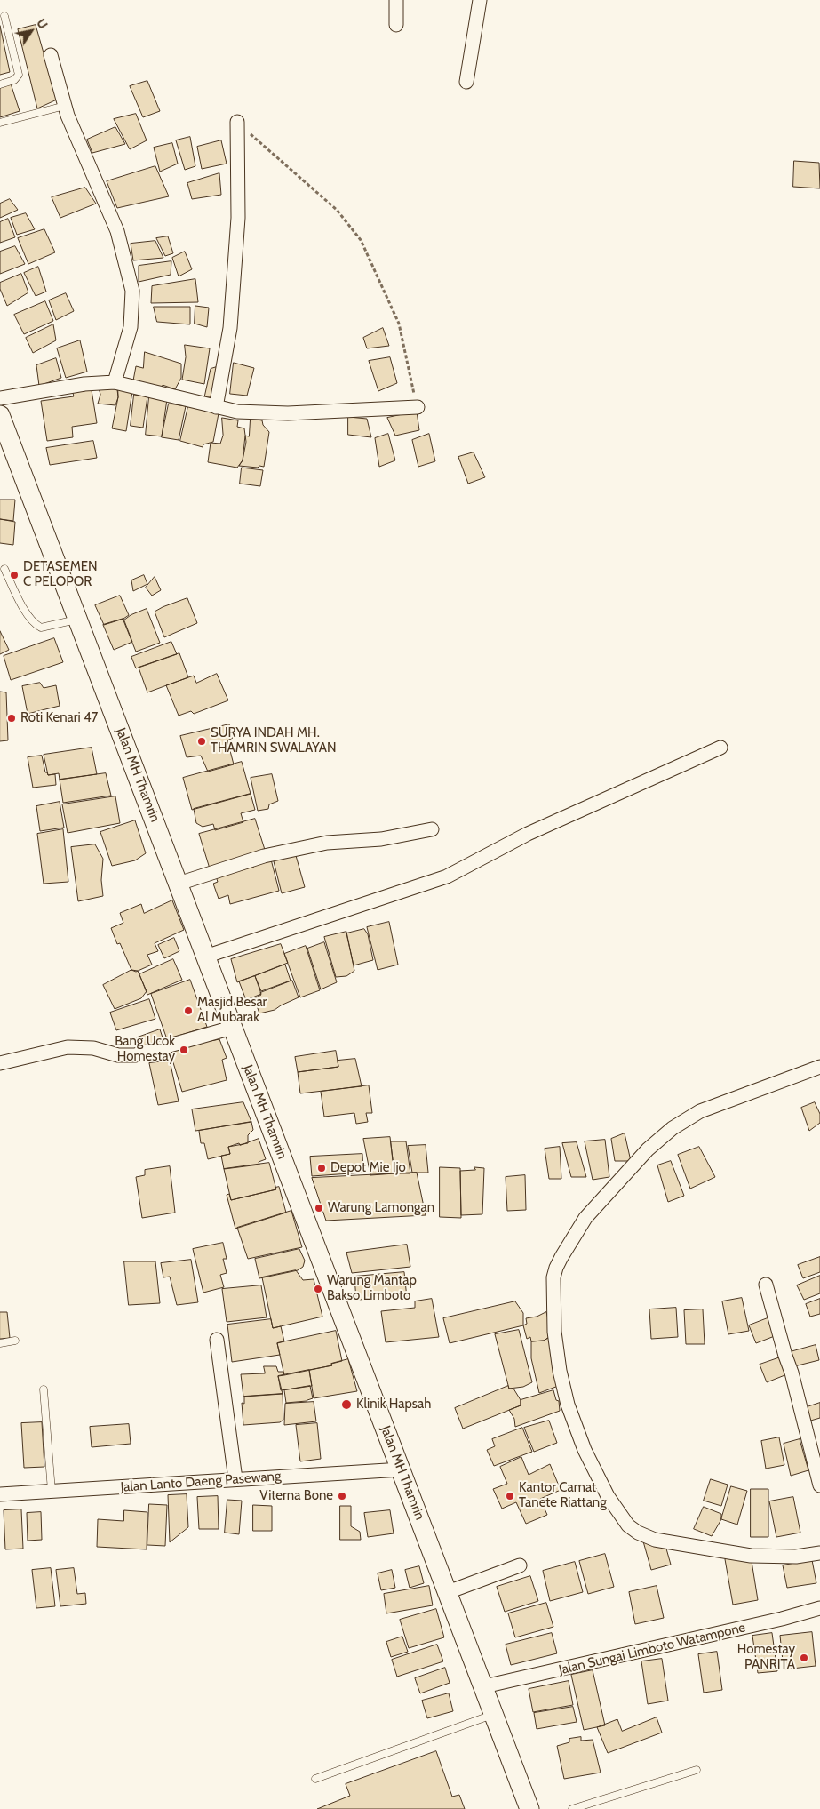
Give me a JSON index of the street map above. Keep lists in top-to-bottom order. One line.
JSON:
{"streets":{"main road":["Jalan MH Thamrin"],"street":["Jalan Lanto Daeng Pasewang","Jalan Sungai Limboto Watampone"]},"crossings":[["Jalan MH Thamrin","Jalan Lanto Daeng Pasewang"],["Jalan MH Thamrin","Jalan Sungai Limboto Watampone"]],"places":["DETASEMEN C PELOPOR","Roti Kenari 47","SURYA INDAH MH. THAMRIN SWALAYAN","Masjid Besar Al Mubarak","Bang Ucok Homestay","Depot Mie Ijo","Warung Lamongan","Warung Mantap Bakso Limboto","Klinik Hapsah","Viterna Bone","Kantor Camat Tanete Riattang","Homestay PANRITA"],"north":"top right"}
